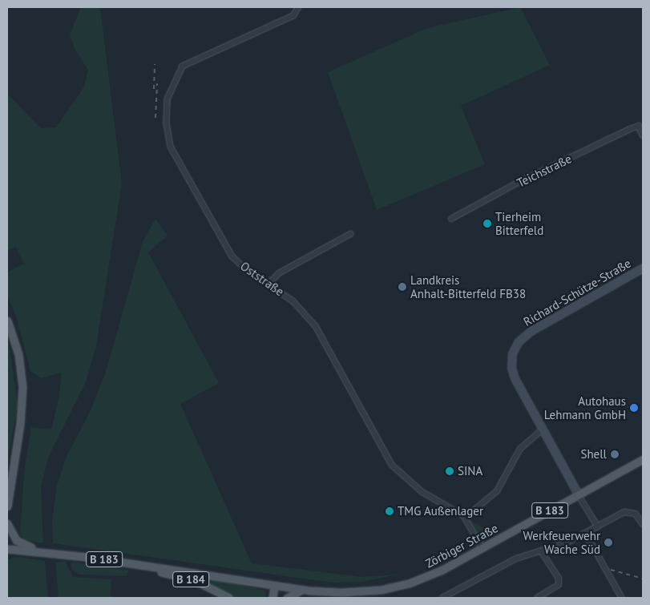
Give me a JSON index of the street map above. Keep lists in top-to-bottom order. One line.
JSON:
{"streets":{"main road":["B 183","Zörbiger Straße","B 184"],"street":["Teichstraße","Oststraße","Richard-Schütze-Straße"]},"crossings":[["Oststraße","Zörbiger Straße"],["B 183","Zörbiger Straße"],["B 183","B 184"]],"places":["Tierheim Bitterfeld","Landkreis Anhalt-Bitterfeld FB38","Autohaus Lehmann GmbH","Shell","SINA","TMG Außenlager","Werkfeuerwehr Wache Süd"]}
